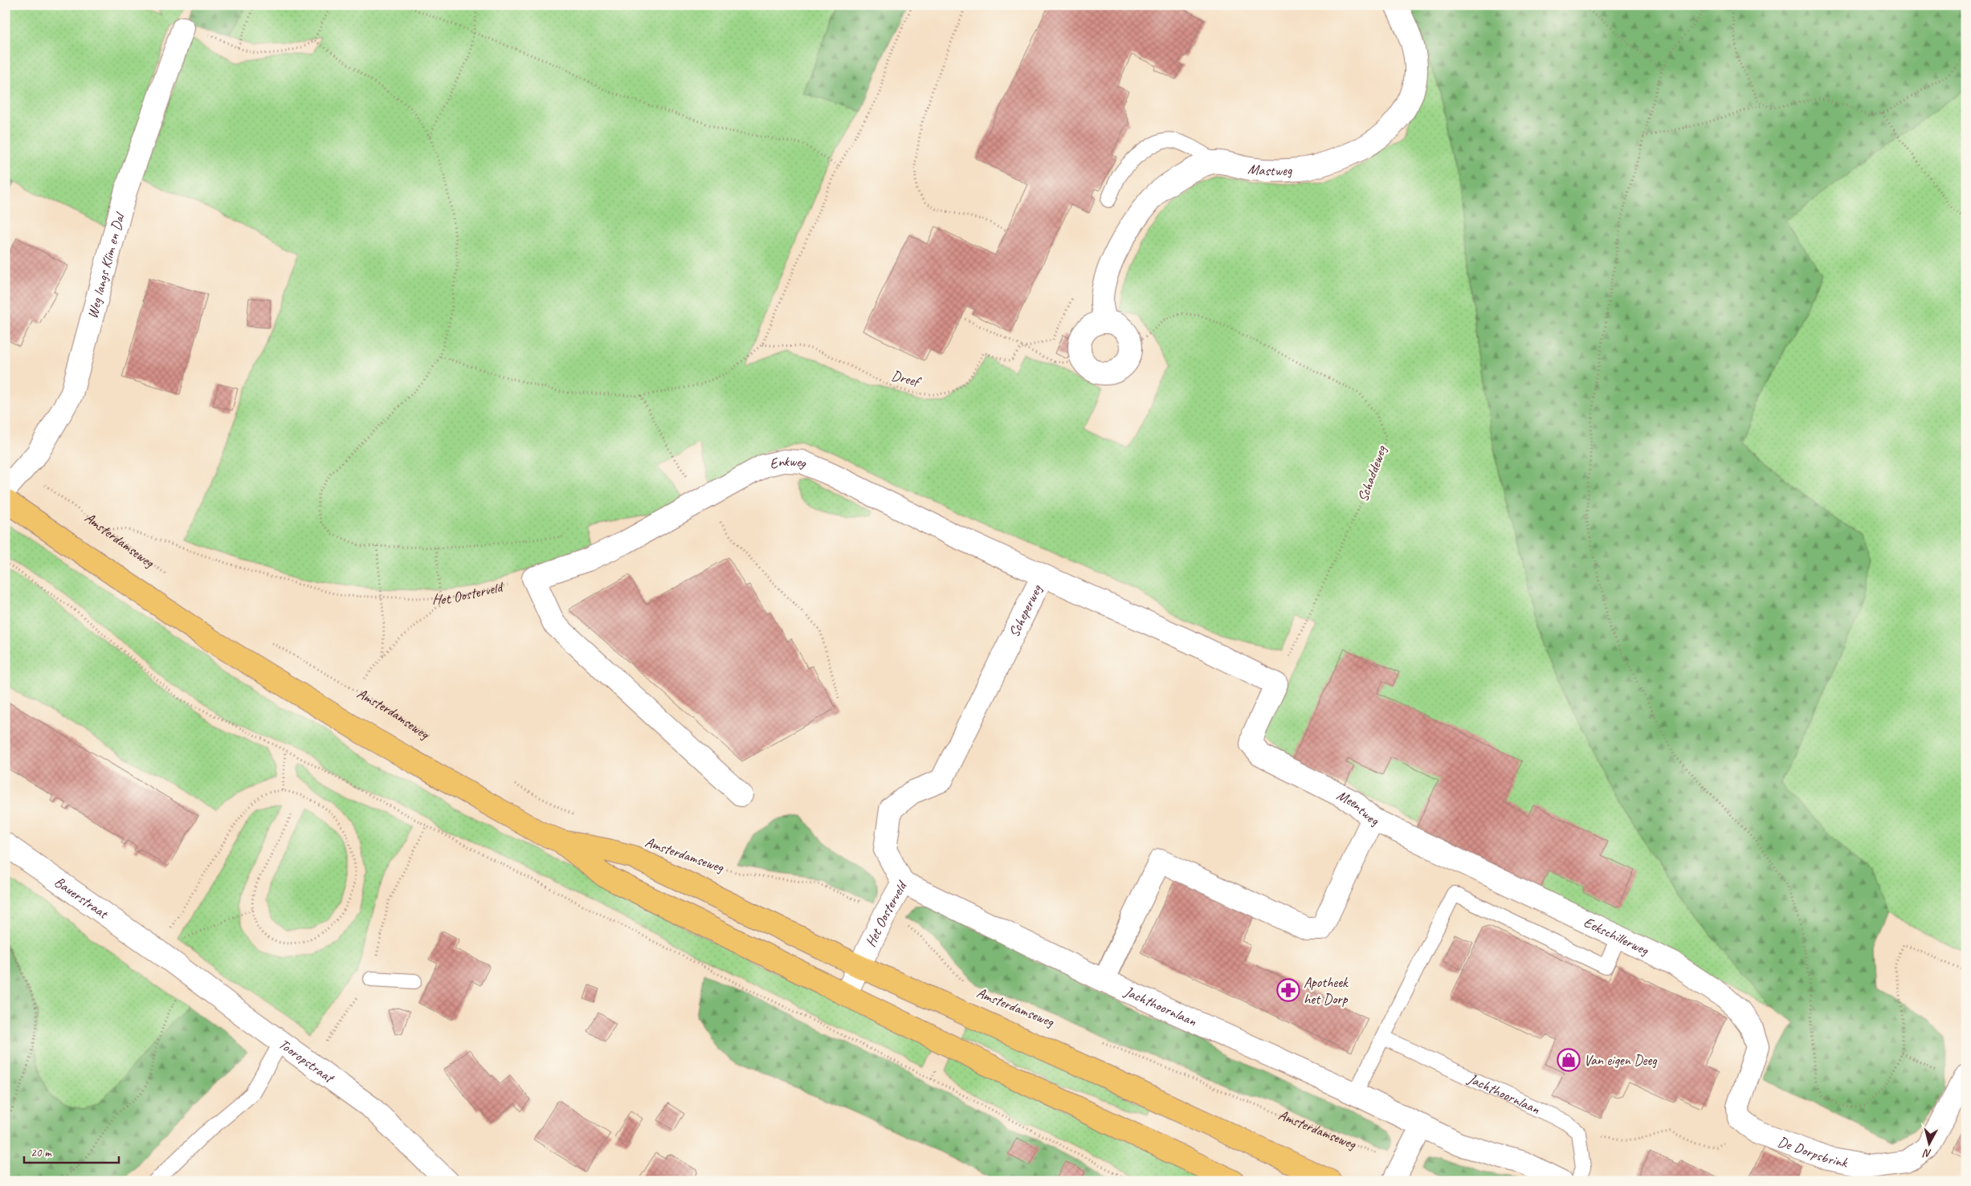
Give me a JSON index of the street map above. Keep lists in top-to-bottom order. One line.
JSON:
{"streets":{"main road":["Amsterdamseweg"],"street":["Mastweg","Weg langs Klim en Dal","Enkweg","Het Oosterveld","Scheperweg","Meentweg","Bauerstraat","Eekschillerweg","Jachthoornlaan","Tooropstraat","De Dorpsbrink"],"path":["Dreef","Schaddeweg"]},"crossings":[["Weg langs Klim en Dal","Amsterdamseweg"],["Enkweg","Het Oosterveld"],["Enkweg","Scheperweg"],["Schaddeweg","Scheperweg"],["Schaddeweg","Meentweg"],["Amsterdamseweg","Het Oosterveld"],["Het Oosterveld","Scheperweg"],["Het Oosterveld","Jachthoornlaan"],["Scheperweg","Meentweg"],["Meentweg","Eekschillerweg"],["Bauerstraat","Tooropstraat"],["Eekschillerweg","De Dorpsbrink"]],"places":{"pharmacy":["Apotheek het Dorp"],"shop":["Van eigen Deeg"]},"scale_bar":"20 m","north":"bottom"}
